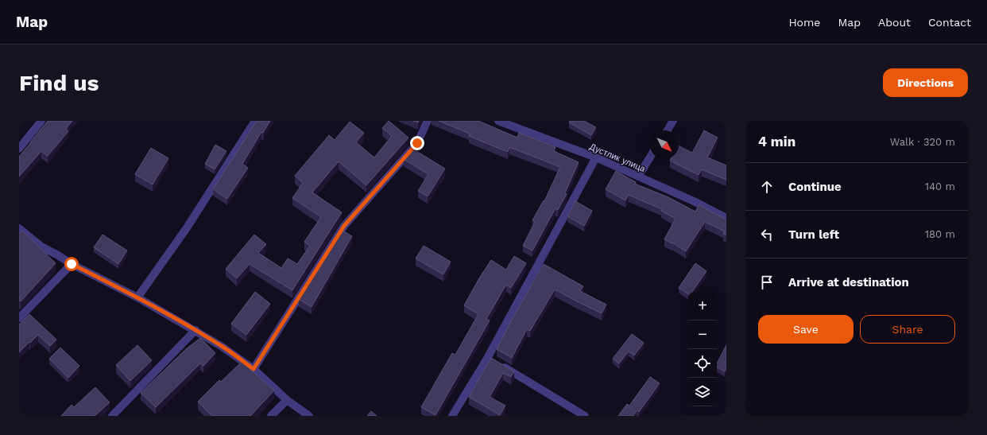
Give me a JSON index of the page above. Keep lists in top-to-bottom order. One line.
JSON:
{"streets":{"street":["Дустлик улица"]},"north":"bottom right","page":{"header":"Map","nav":["Home","Map","About","Contact"],"buttons":["Directions",["Save","Share"]],"title":"Find us","heading":["4 min","Walk · 320 m"],"list":[["Continue","140 m"],["Turn left","180 m"],"Arrive at destination"],"map_buttons":["+","−"]}}
